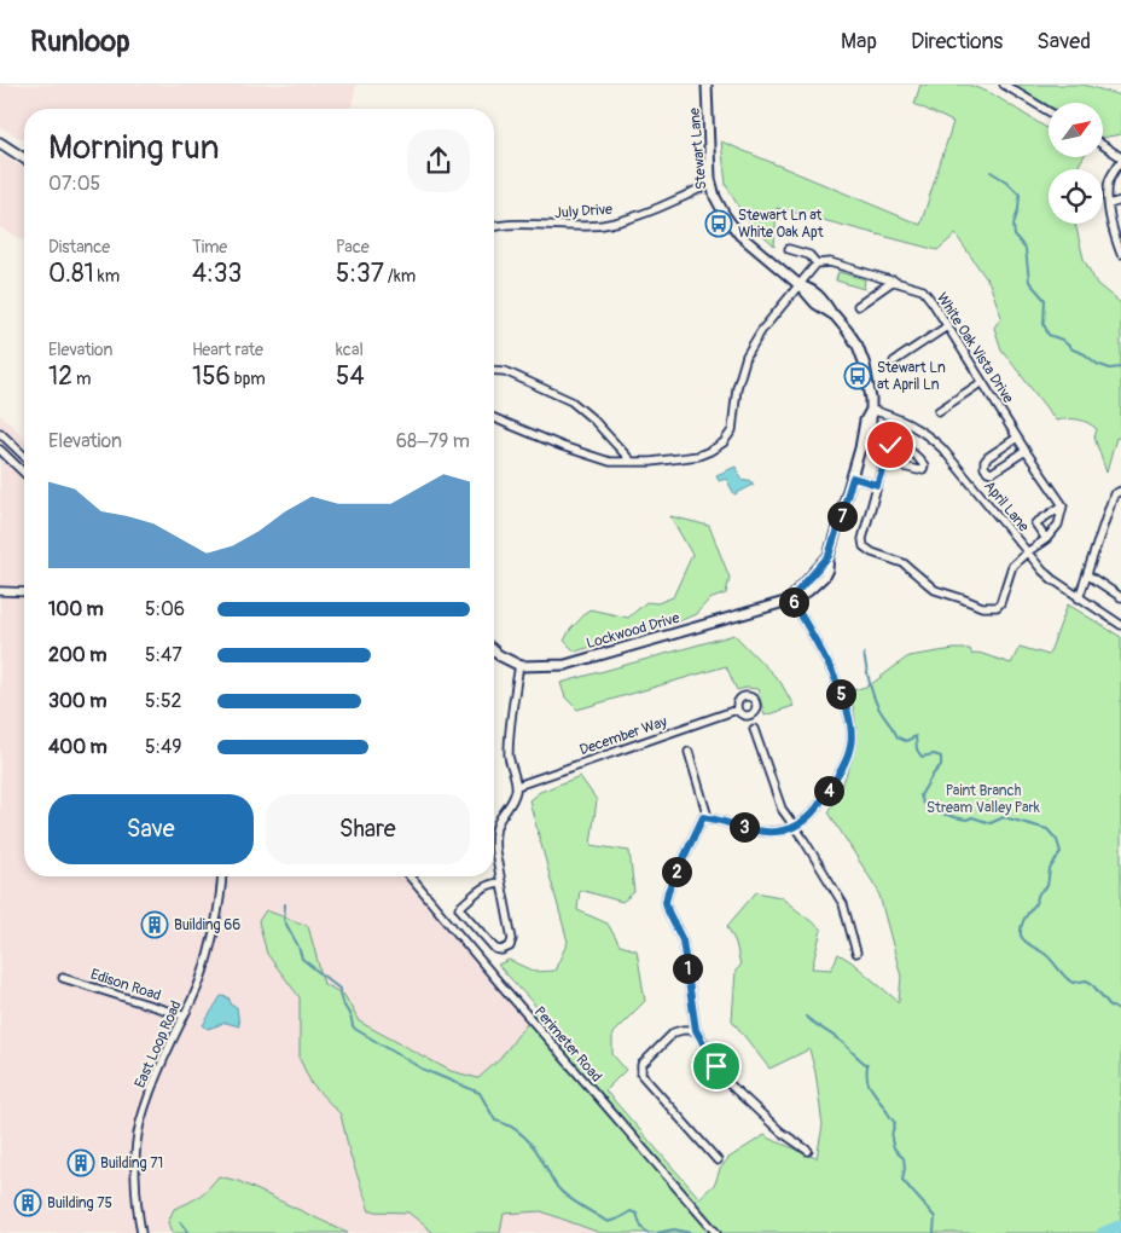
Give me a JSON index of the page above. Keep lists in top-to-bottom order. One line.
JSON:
{"streets":{"street":["Stewart Lane","July Drive","White Oak Vista Drive","April Lane","Lockwood Drive","December Way","Edison Road","East Loop Road","Perimeter Road"]},"crossings":[["Stewart Lane","July Drive"],["Stewart Lane","April Lane"],["Stewart Lane","Lockwood Drive"],["Edison Road","East Loop Road"]],"parks":["Paint Branch Stream Valley Park"],"places":{"bus stop":["Stewart Ln at White Oak Apt","Stewart Ln at April Ln"],"building":["Building 66","Building 71","Building 75"]},"north":"top right","page":{"header":"Runloop","nav":["Map","Directions","Saved"],"heading":["Morning run","07:05"],"stats":[["Distance","0.81 km"],["Time","4:33"],["Pace","5:37 /km"],["Elevation","12 m"],["Heart rate","156 bpm"],["kcal","54"]],"chart":["Elevation","68–79 m"],"pins":["7","6","5","4","3","2","1"],"list":[{"name":"100 m","note":"5:06"},{"name":"200 m","note":"5:47"},{"name":"300 m","note":"5:52"},{"name":"400 m","note":"5:49"}],"buttons":["Save","Share"]}}
